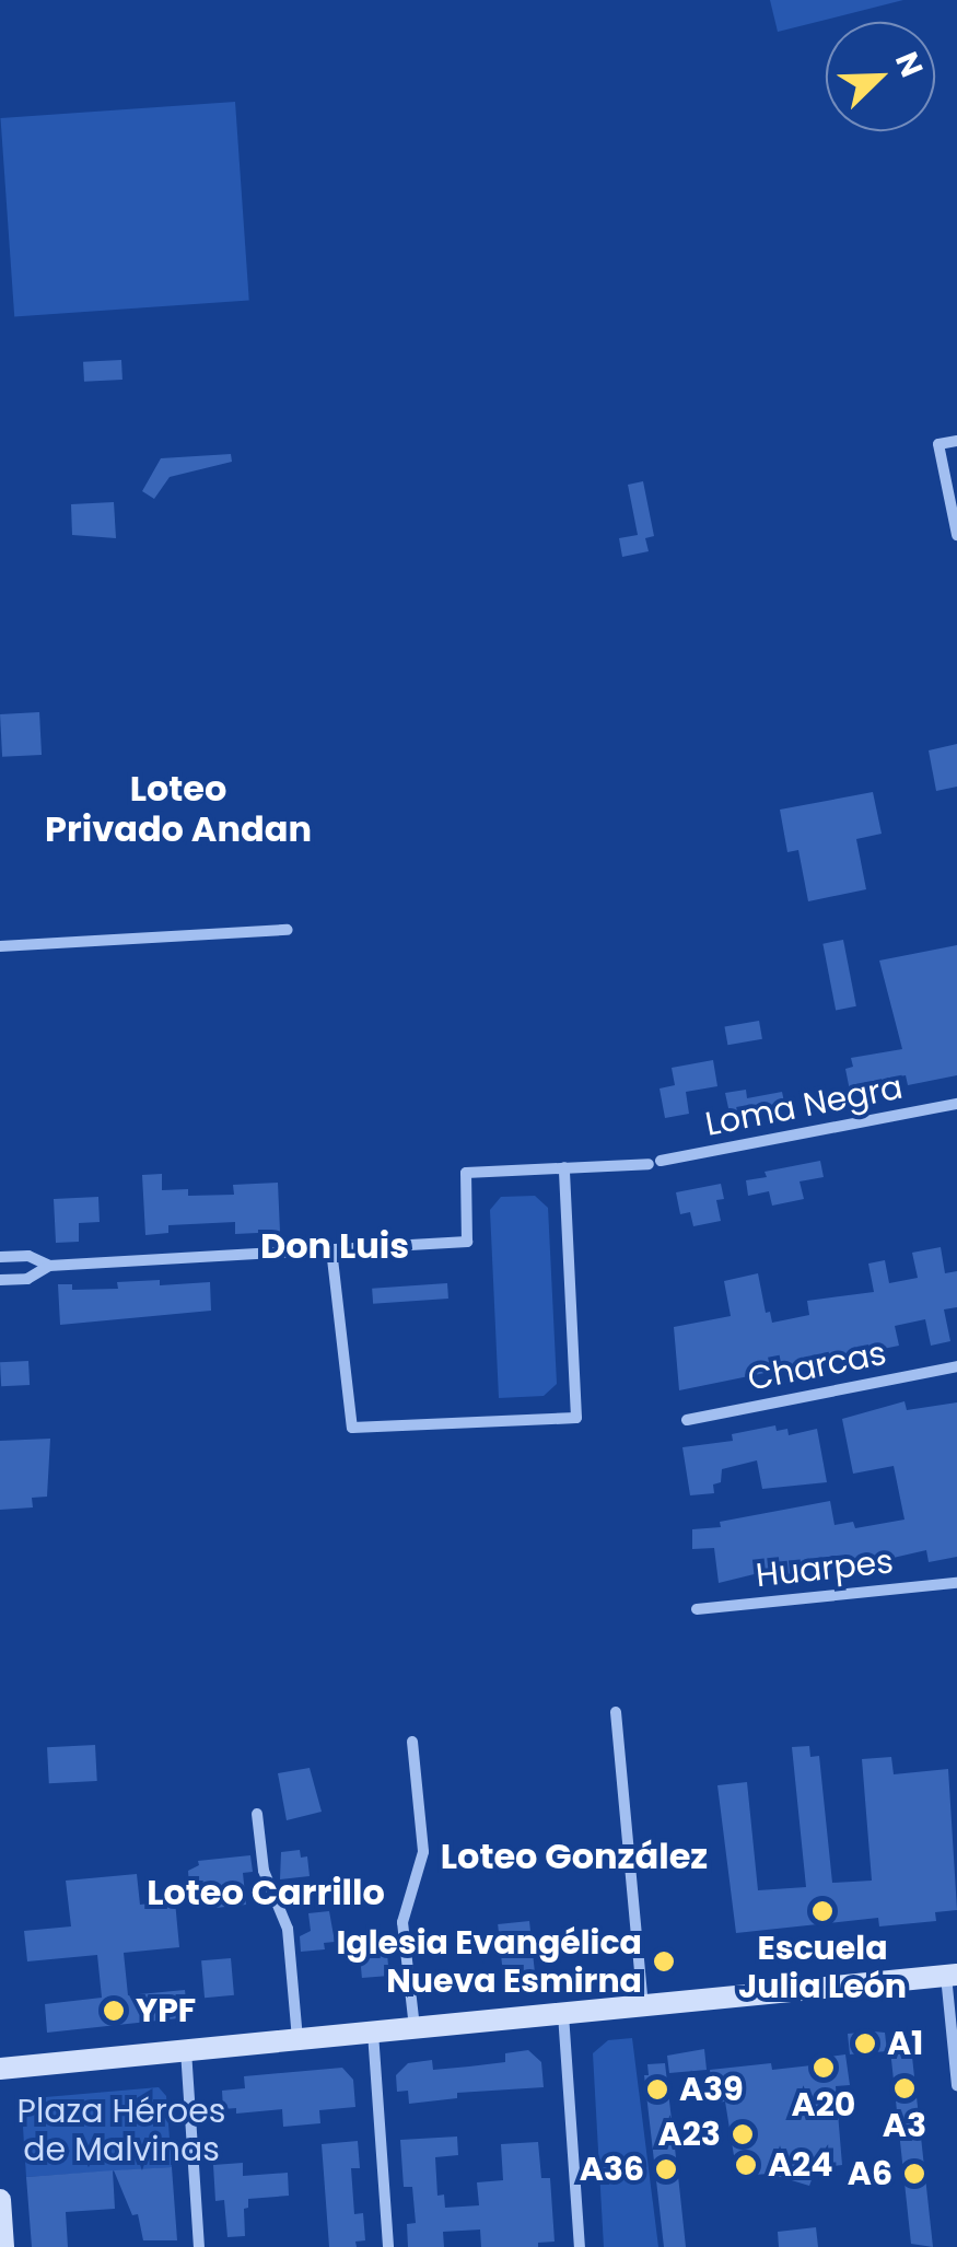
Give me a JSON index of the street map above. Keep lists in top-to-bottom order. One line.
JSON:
{"streets":{"street":["Loma Negra","Charcas","Huarpes"]},"districts":["Loteo Privado Andan","Don Luis","Loteo González","Loteo Carrillo"],"parks":["Plaza Héroes de Malvinas"],"places":["Escuela Julia León","Iglesia Evangélica Nueva Esmirna","YPF","A1","A20","A3","A39","A23","A24","A36","A6"],"north":"top right"}
